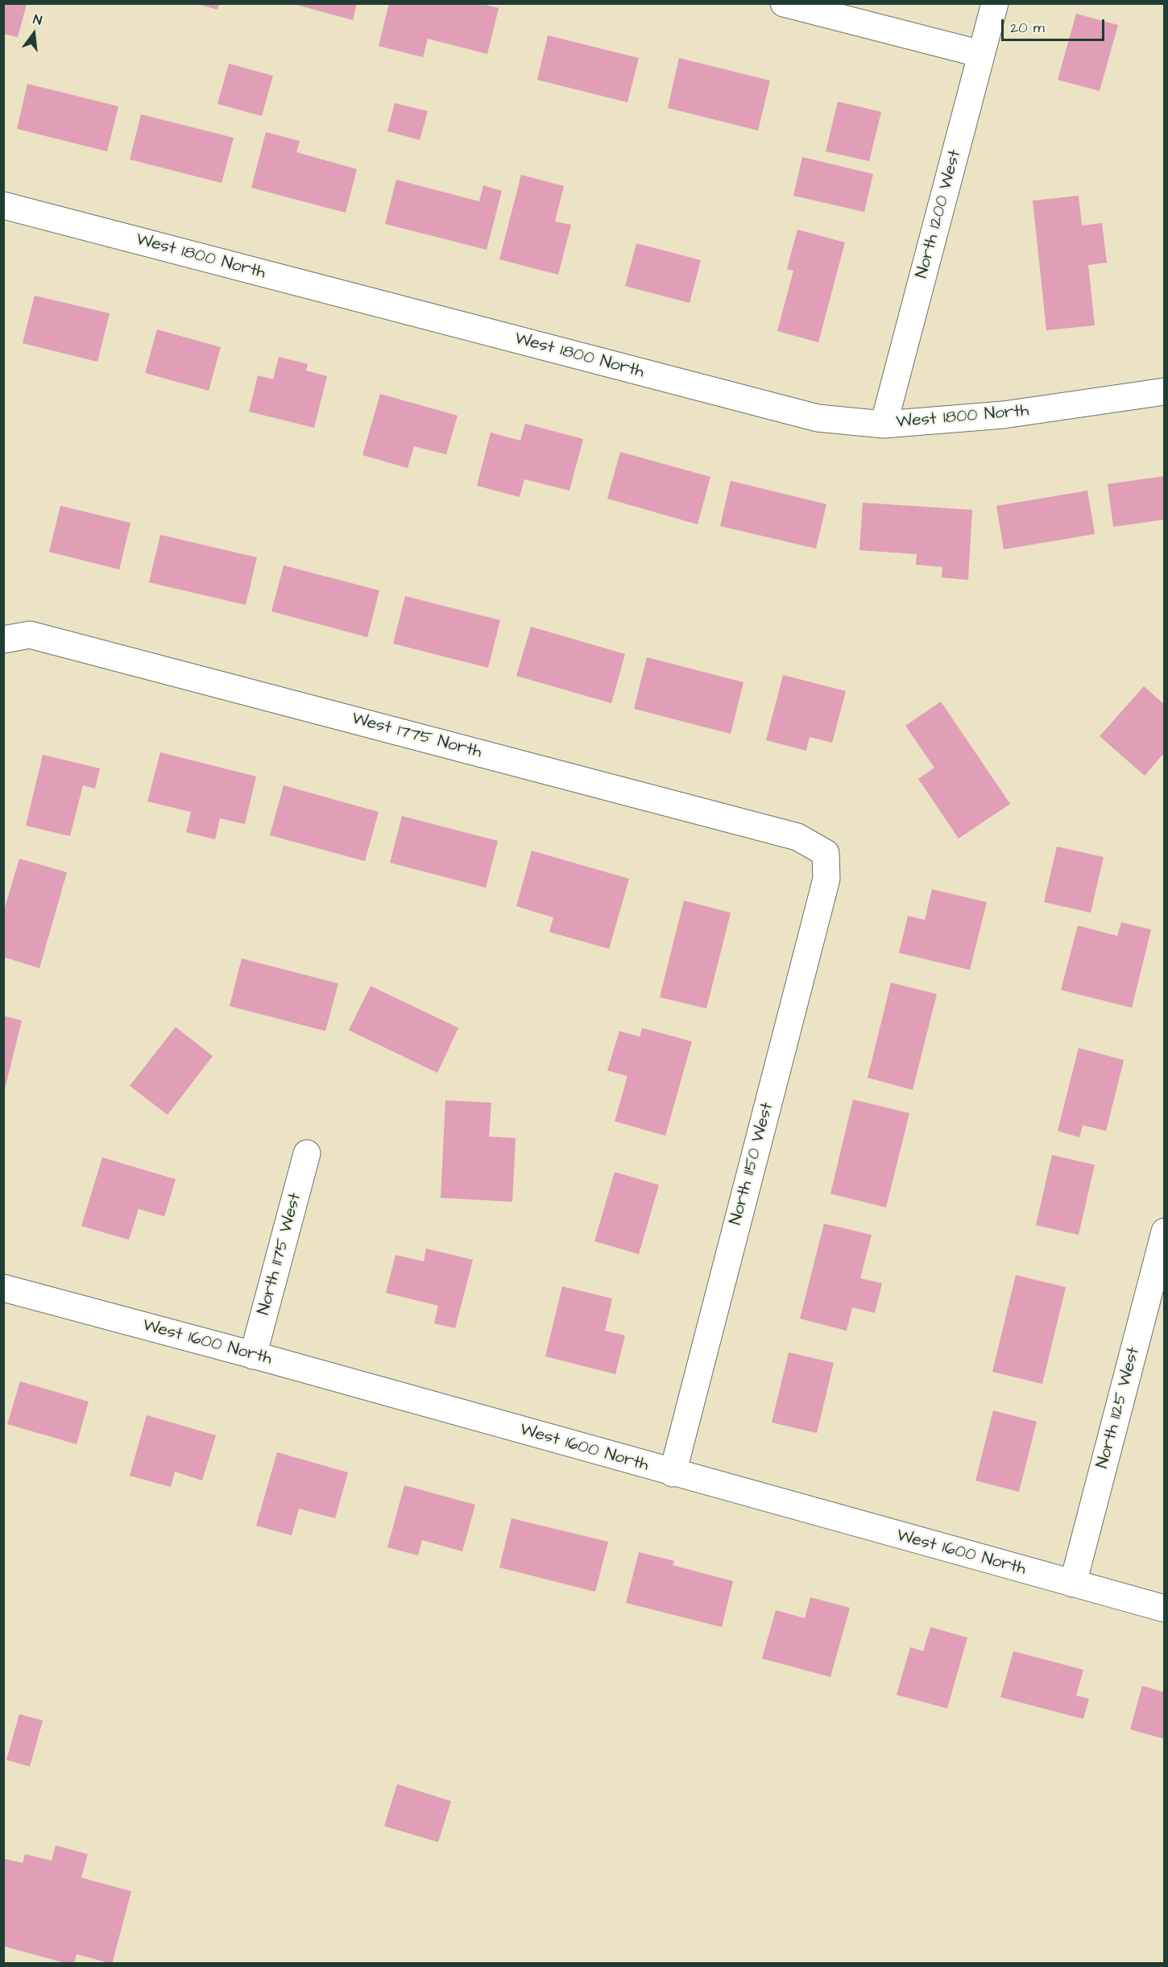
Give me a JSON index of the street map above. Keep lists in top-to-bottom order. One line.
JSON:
{"streets":{"street":["North 1200 West","West 1800 North","West 1775 North","North 1150 West","North 1175 West","West 1600 North","North 1125 West"]},"crossings":[["North 1200 West","West 1800 North"],["West 1775 North","North 1150 West"],["North 1150 West","West 1600 North"],["North 1175 West","West 1600 North"],["West 1600 North","North 1125 West"]],"scale_bar":"20 m","north":"top"}
